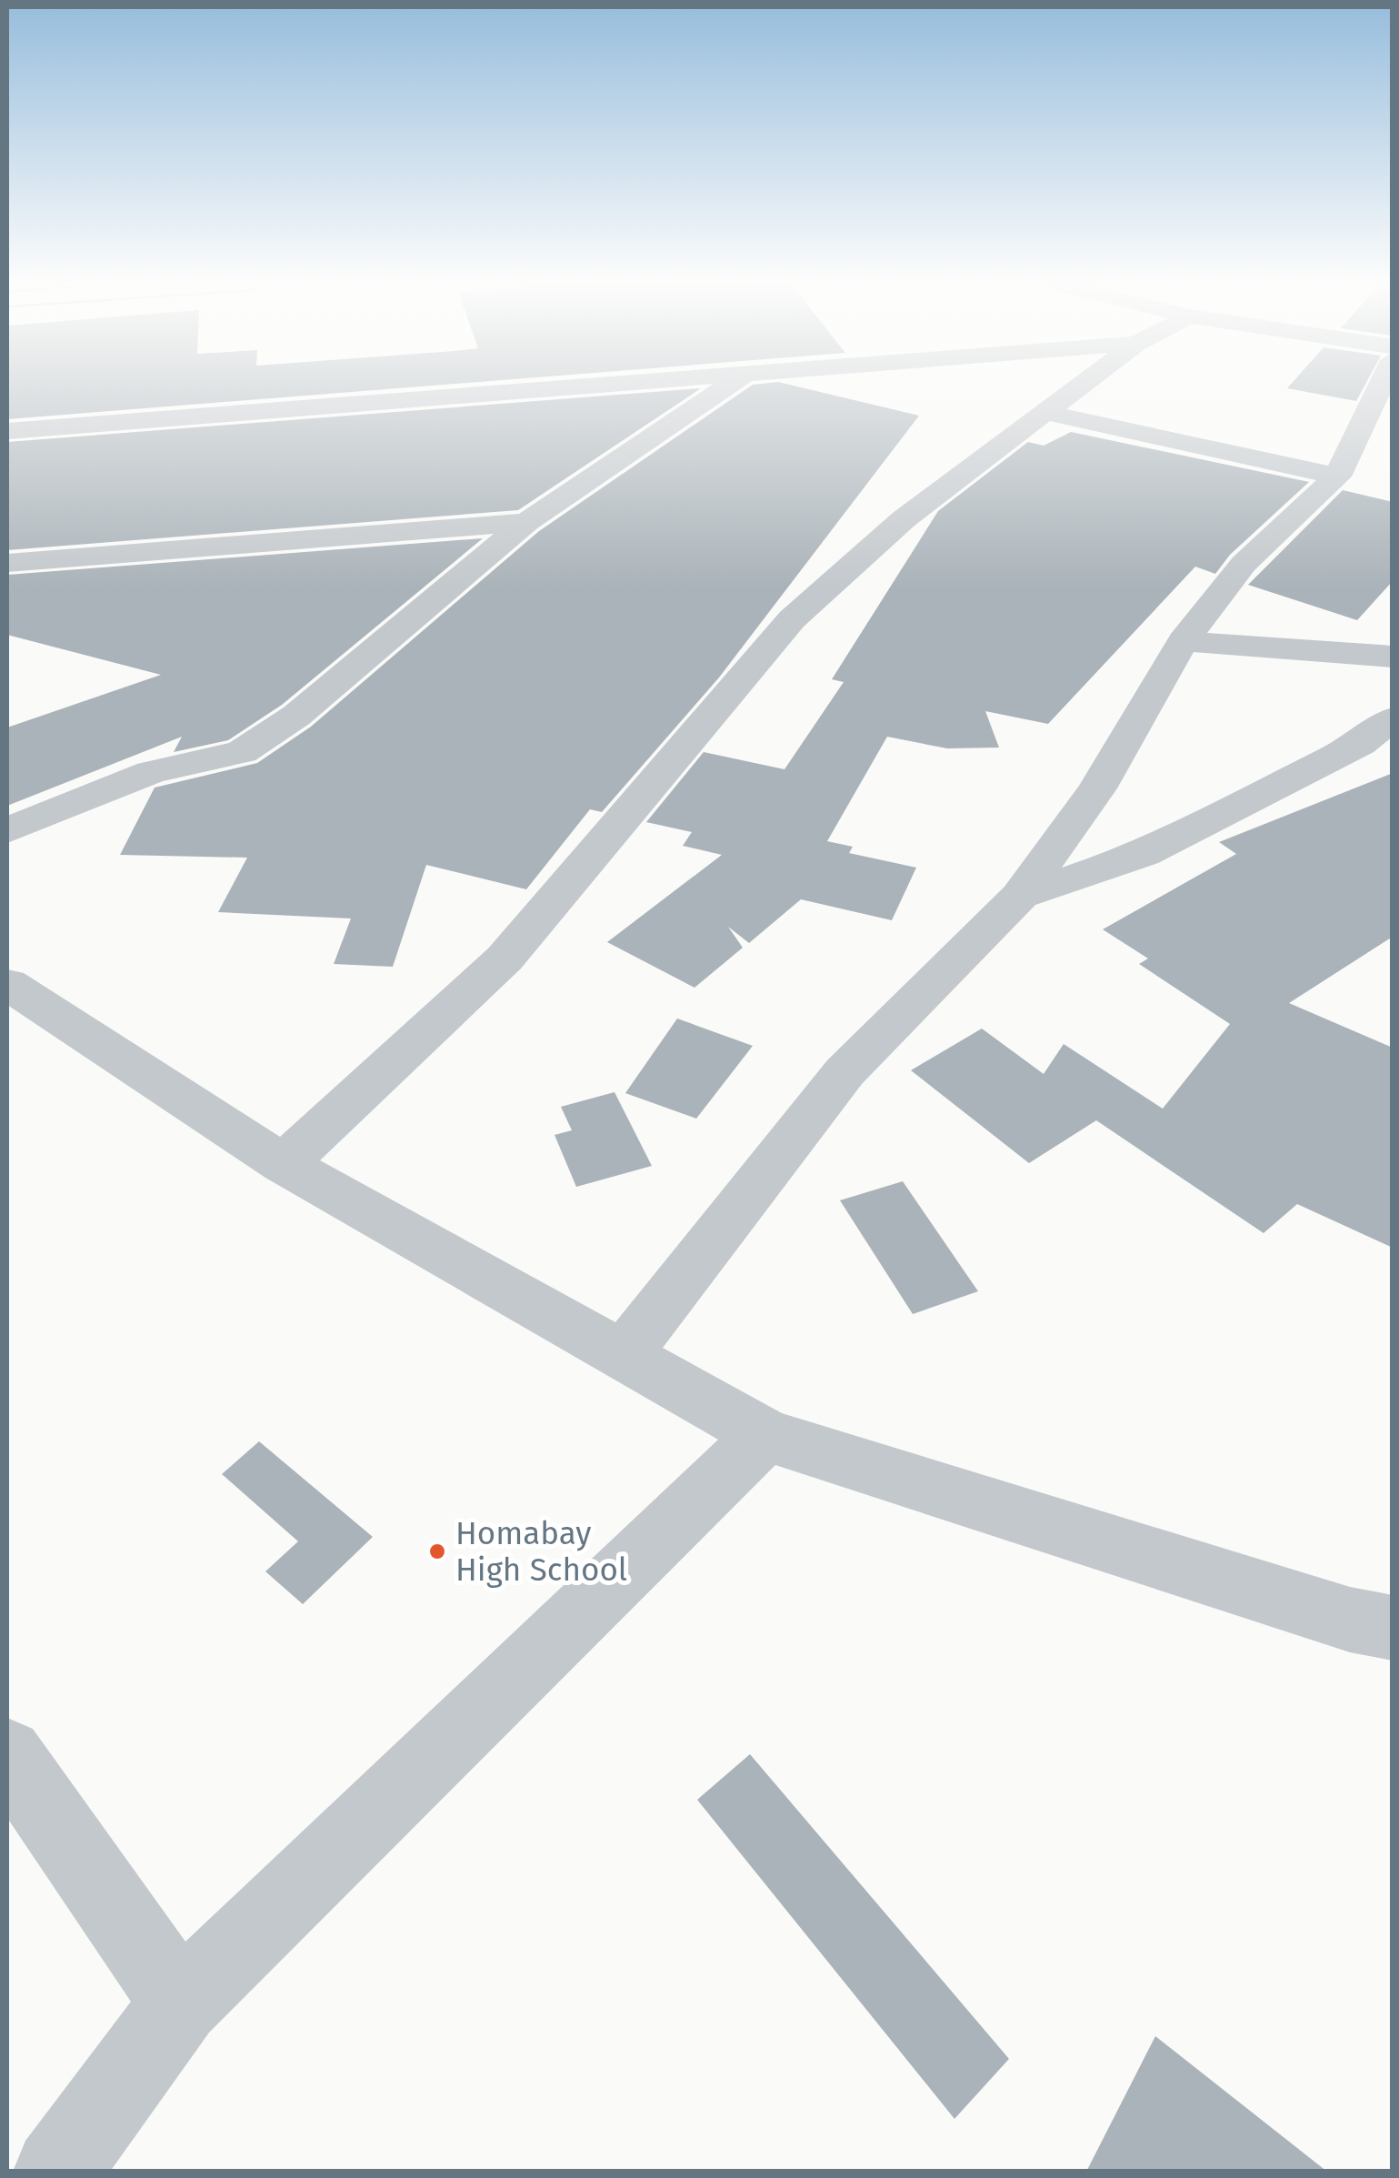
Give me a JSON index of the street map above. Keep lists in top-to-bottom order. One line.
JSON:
{"places":["Homabay High School"]}
